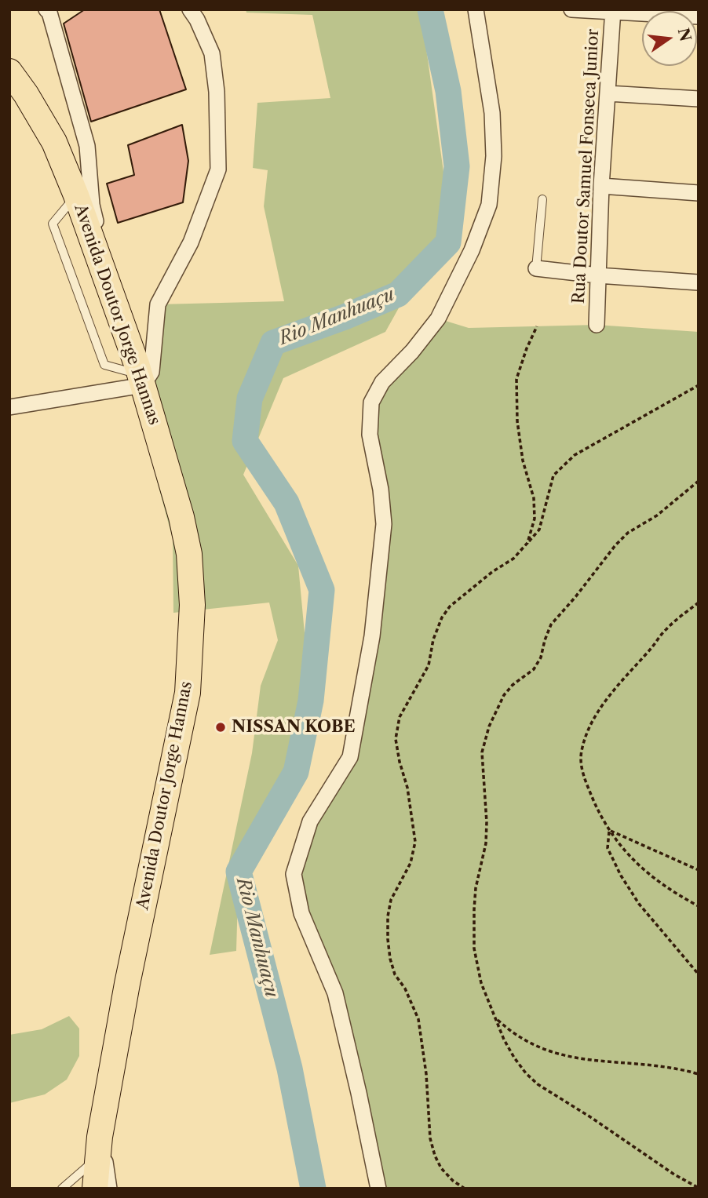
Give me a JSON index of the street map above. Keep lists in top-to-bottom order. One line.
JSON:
{"streets":{"highway":["Avenida Doutor Jorge Hannas"],"street":["Rua Doutor Samuel Fonseca Junior"]},"water":["Rio Manhuaçu"],"places":["NISSAN KOBE"],"north":"right"}
